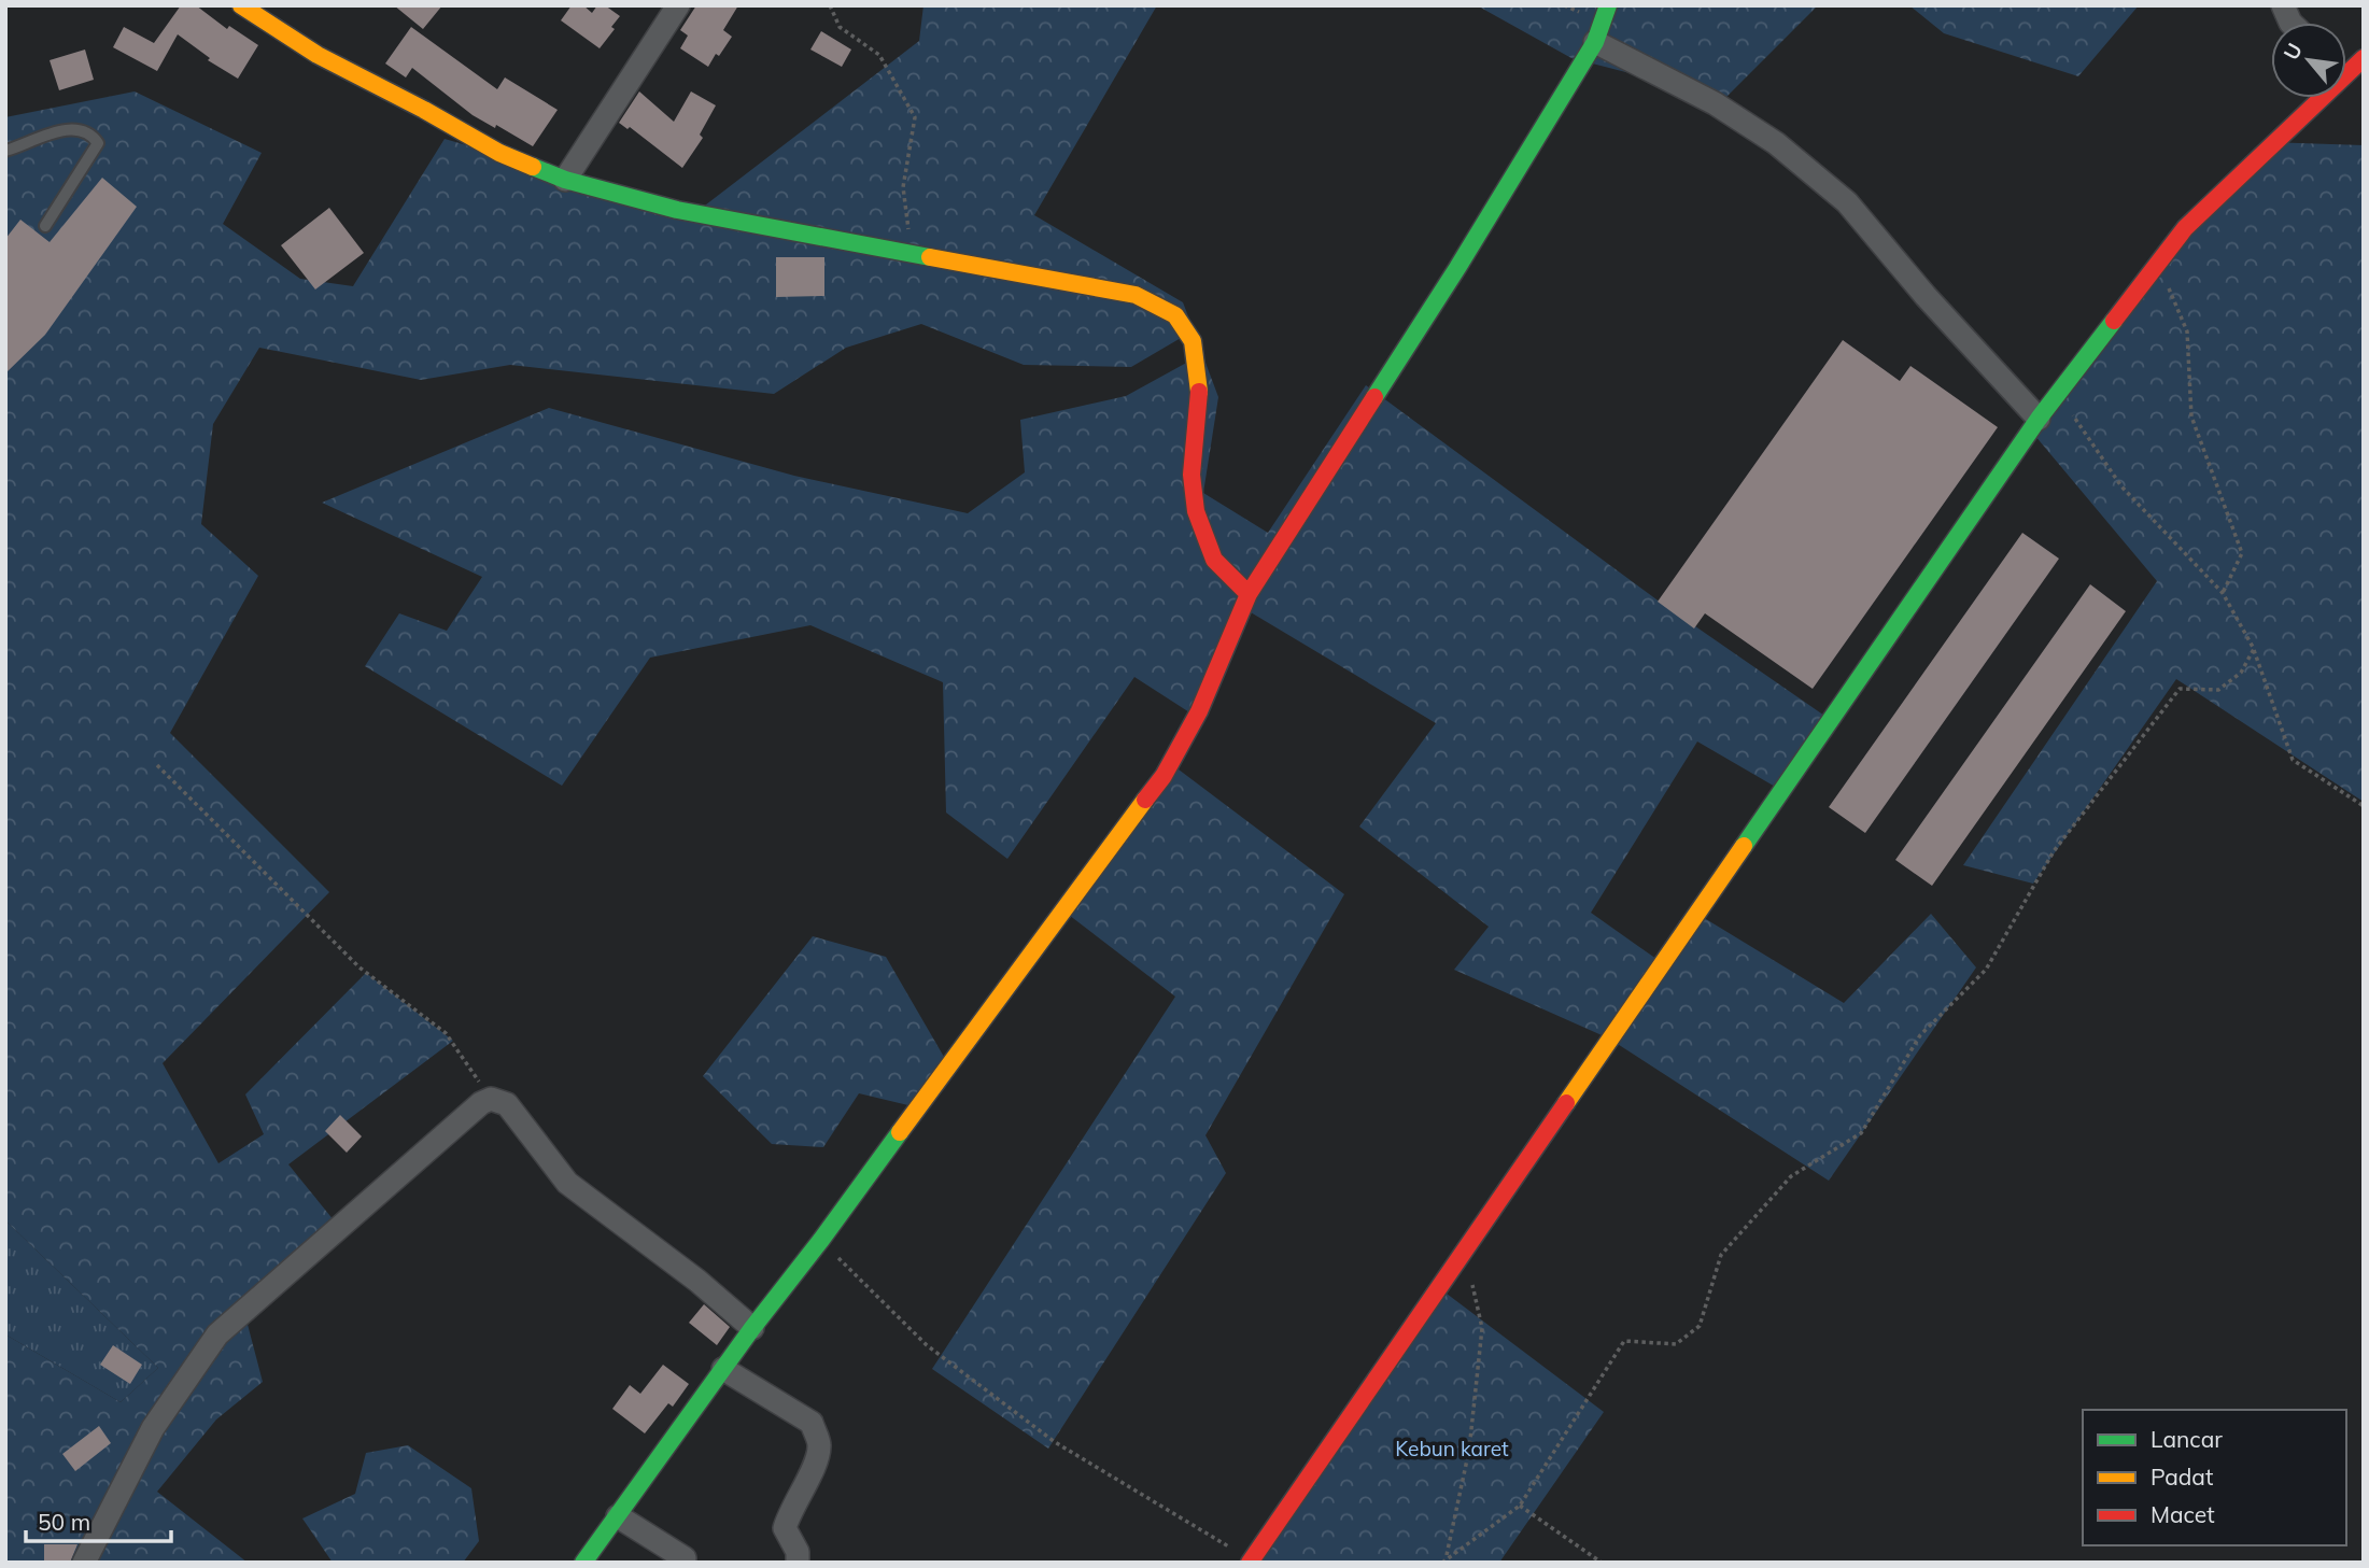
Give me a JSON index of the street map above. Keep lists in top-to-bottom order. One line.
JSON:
{"parks":["Kebun karet"],"legend":["Lancar","Padat","Macet"],"scale_bar":"50 m","north":"top left"}
